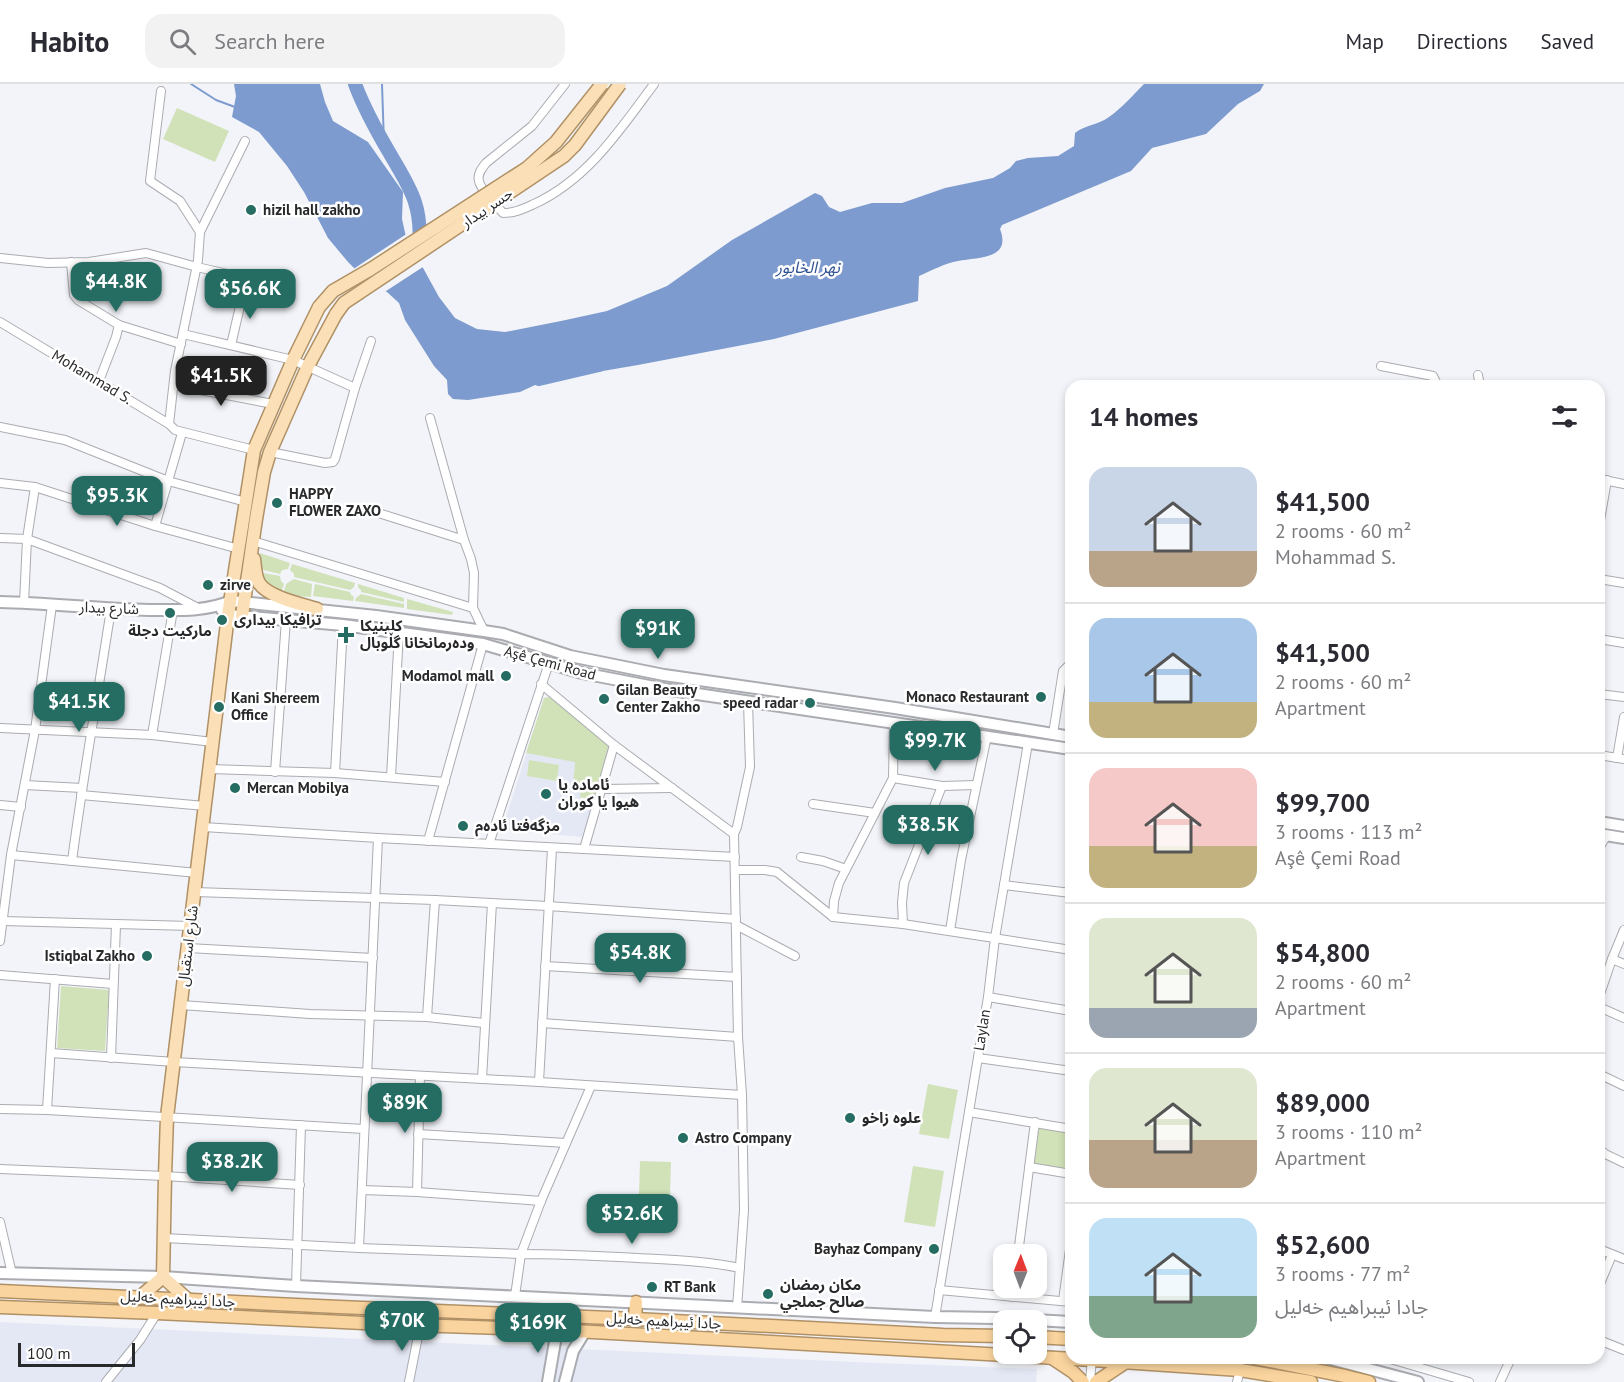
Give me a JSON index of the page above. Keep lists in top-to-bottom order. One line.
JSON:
{"streets":{"highway":["جادا ئیبراهیم خەلیل"],"main road":["جسر بيدار","شارع بيدار","Aşê Çemi Road","شارع استقبال"],"street":["Mohammad S.","Laylan"]},"crossings":[["Aşê Çemi Road","شارع استقبال"],["Aşê Çemi Road","Laylan"],["شارع استقبال","جادا ئیبراهیم خەلیل"],["Laylan","جادا ئیبراهیم خەلیل"]],"water":["نهر الخابور"],"places":{"other":["hizil hall zakho","HAPPY FLOWER ZAXO","zirve","ماركيت دجلة","ترافيكا بيدارى","Modamol mall","Monaco Restaurant","Gilan Beauty Center Zakho","speed radar","Kani Shereem Office","Mercan Mobilya","ئاماده یا هیوا یا کوران","مزگەفتا ئادەم","Istiqbal Zakho","علوه زاخو","Astro Company","Bayhaz Company","RT Bank","مكان رمضان صالح جملجي"],"health":["کلینیکا ودەرمانخانا گڵوبال"]},"scale_bar":"100 m","north":"top","page":{"header":"Habito","search":"Search here","nav":["Map","Directions","Saved"],"price":["$44.8K","$56.6K","$41.5K","$95.3K","$91K","$41.5K","$99.7K","$38.5K","$54.8K","$89K","$38.2K","$52.6K","$70K","$169K"],"heading":"14 homes","list":[{"name":"$41,500","note":"2 rooms · 60 m² · Mohammad S."},{"name":"$41,500","note":"2 rooms · 60 m² · Apartment"},{"name":"$99,700","note":"3 rooms · 113 m² · Aşê Çemi Road"},{"name":"$54,800","note":"2 rooms · 60 m² · Apartment"},{"name":"$89,000","note":"3 rooms · 110 m² · Apartment"},{"name":"$52,600","note":"3 rooms · 77 m² · جادا ئیبراهیم خەلیل"}],"scale":"100 m"}}
